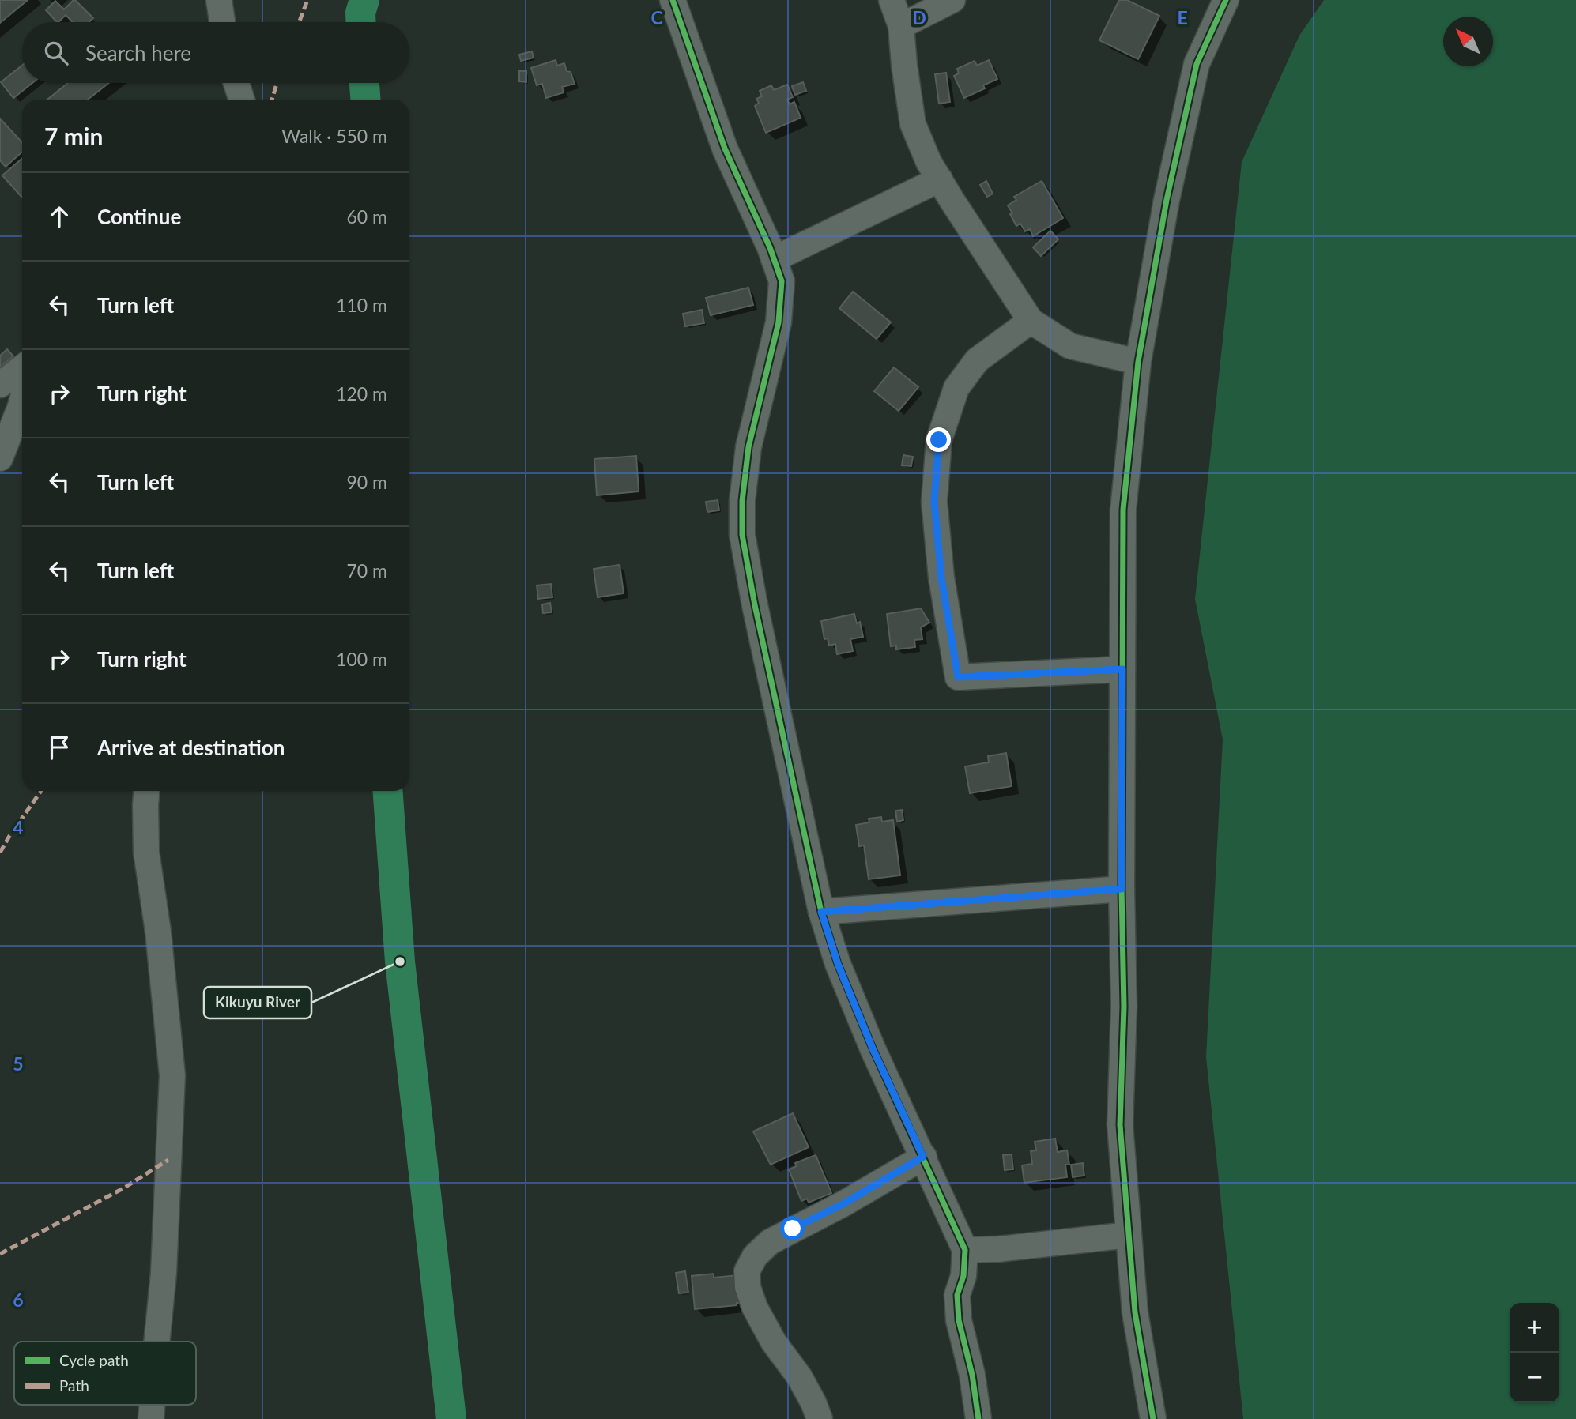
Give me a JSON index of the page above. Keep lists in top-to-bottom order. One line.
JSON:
{"places":["Kikuyu River"],"legend":["Cycle path","Path"],"north":"top left","page":{"search":"Search here","heading":["7 min","Walk · 550 m"],"list":[["Continue","60 m"],["Turn left","110 m"],["Turn right","120 m"],["Turn left","90 m"],["Turn left","70 m"],["Turn right","100 m"],"Arrive at destination"],"map_buttons":["+","−"]},"grid":{"columns":["C","D","E"],"rows":["4","5","6"]}}
